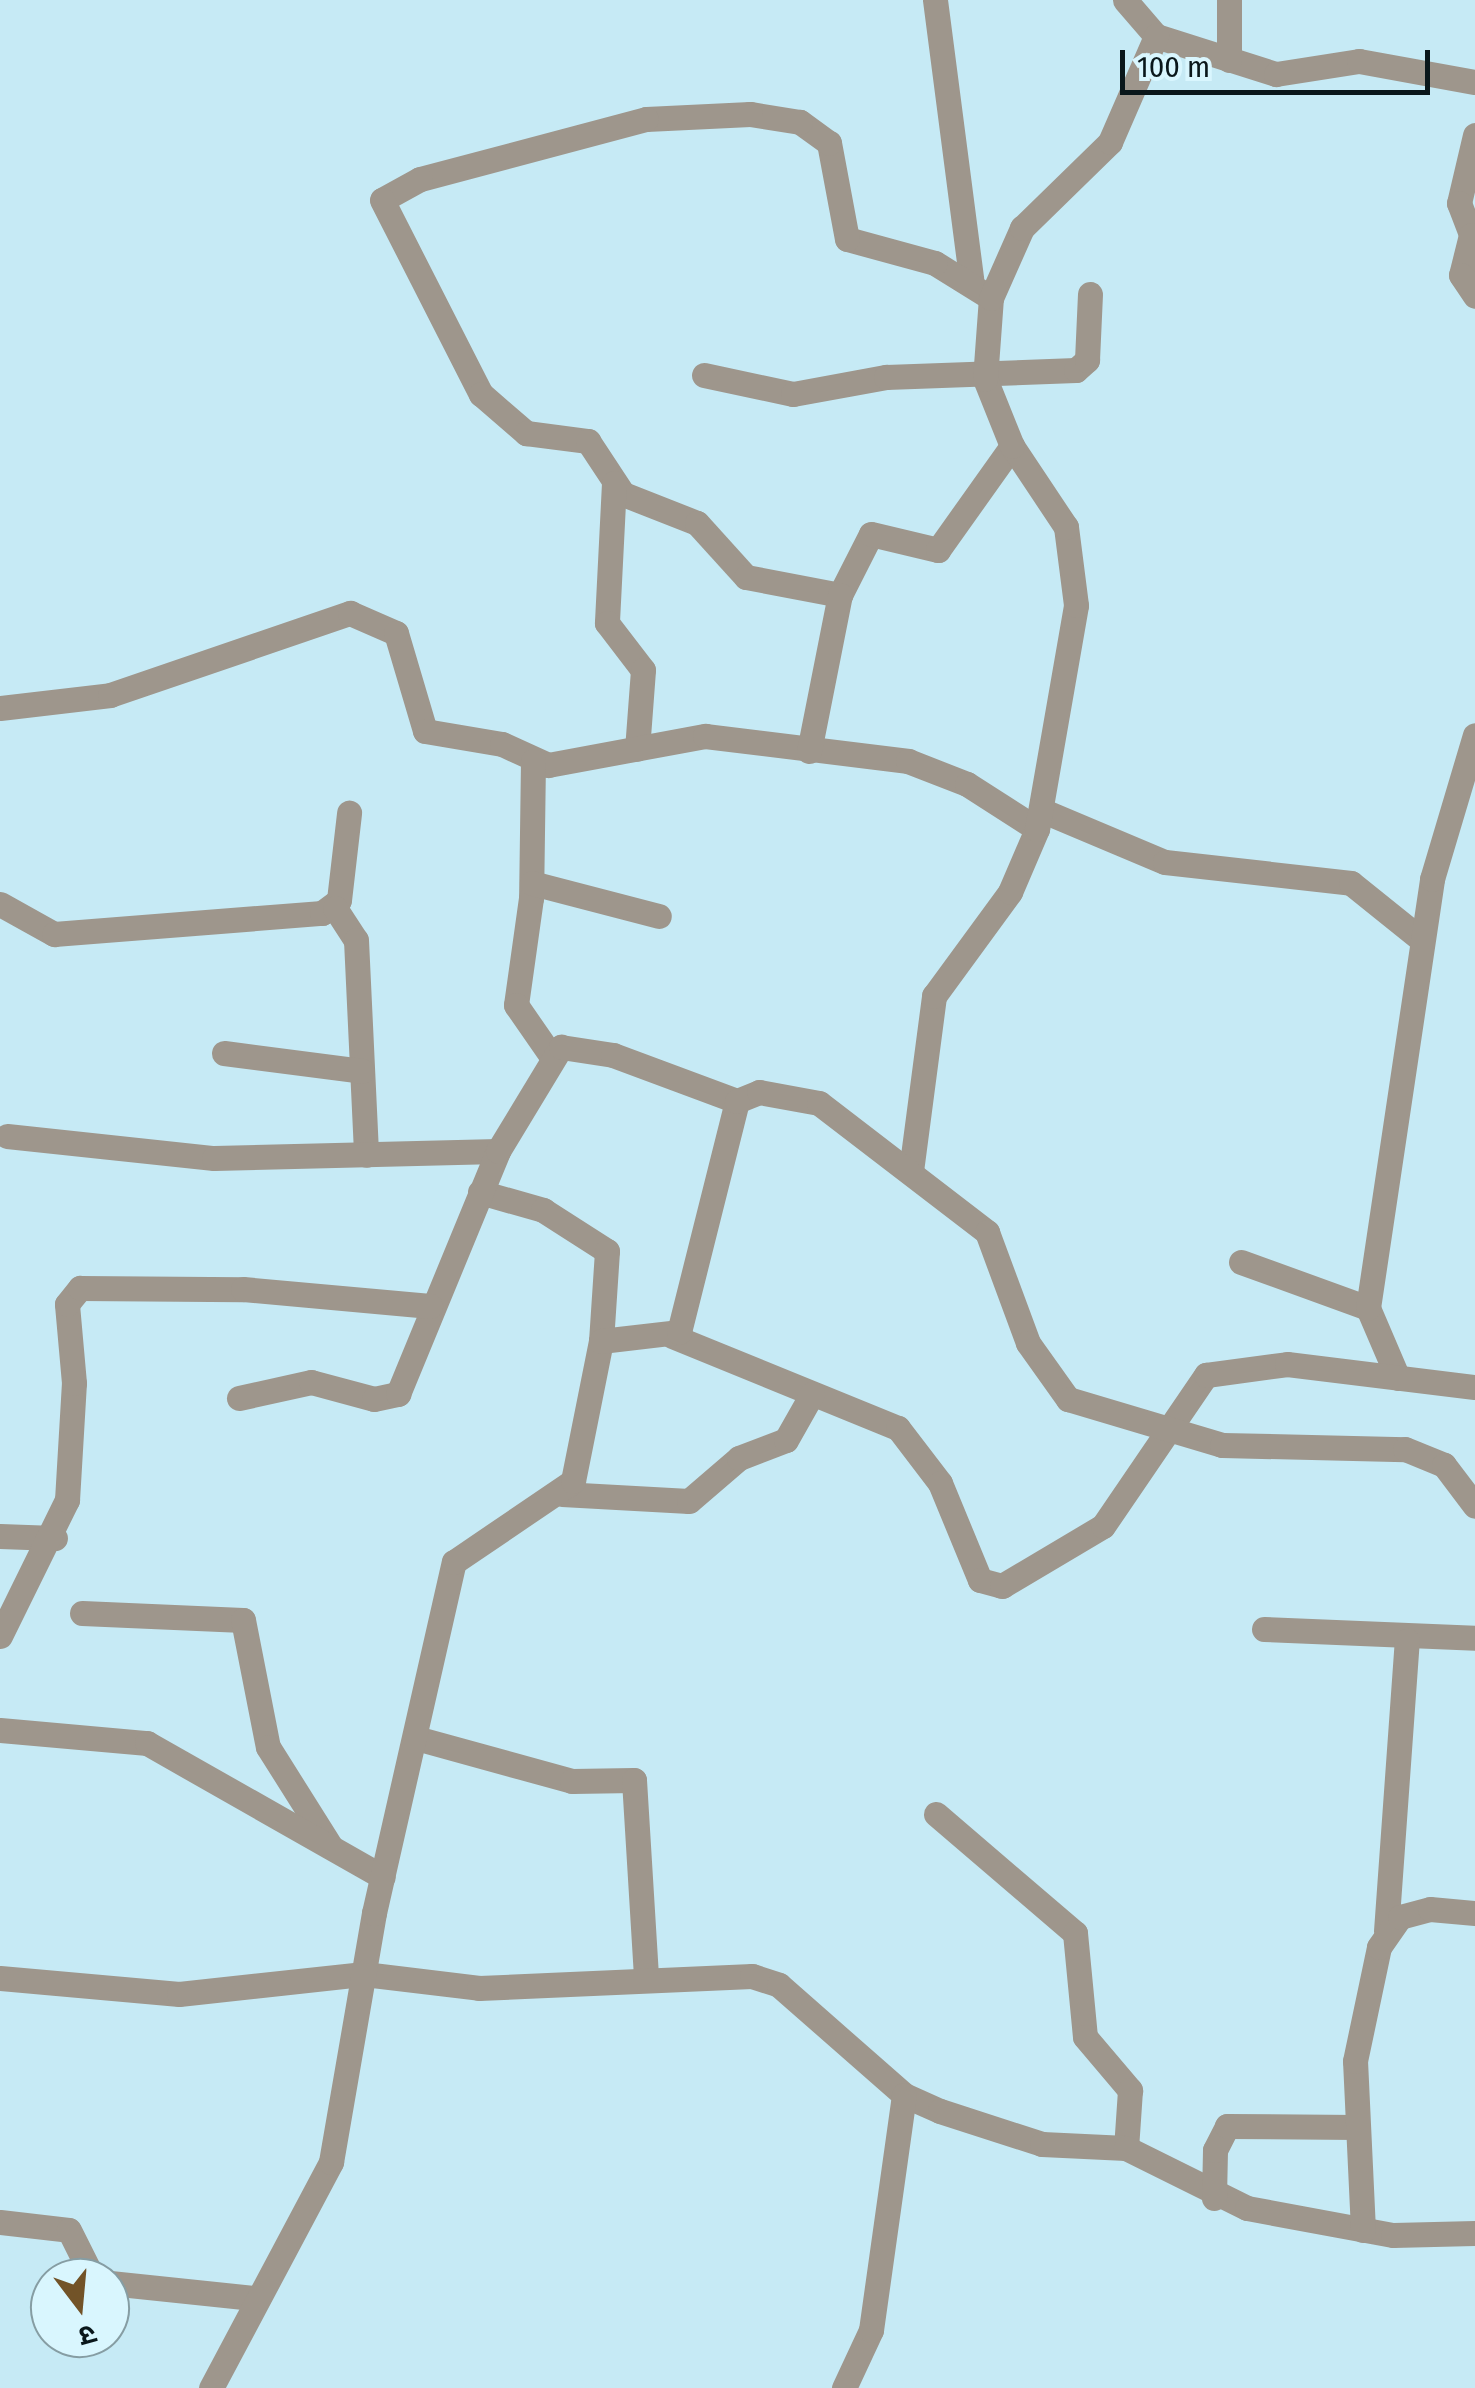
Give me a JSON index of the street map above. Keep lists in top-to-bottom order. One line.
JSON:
{"scale_bar":"100 m","north":"bottom"}
